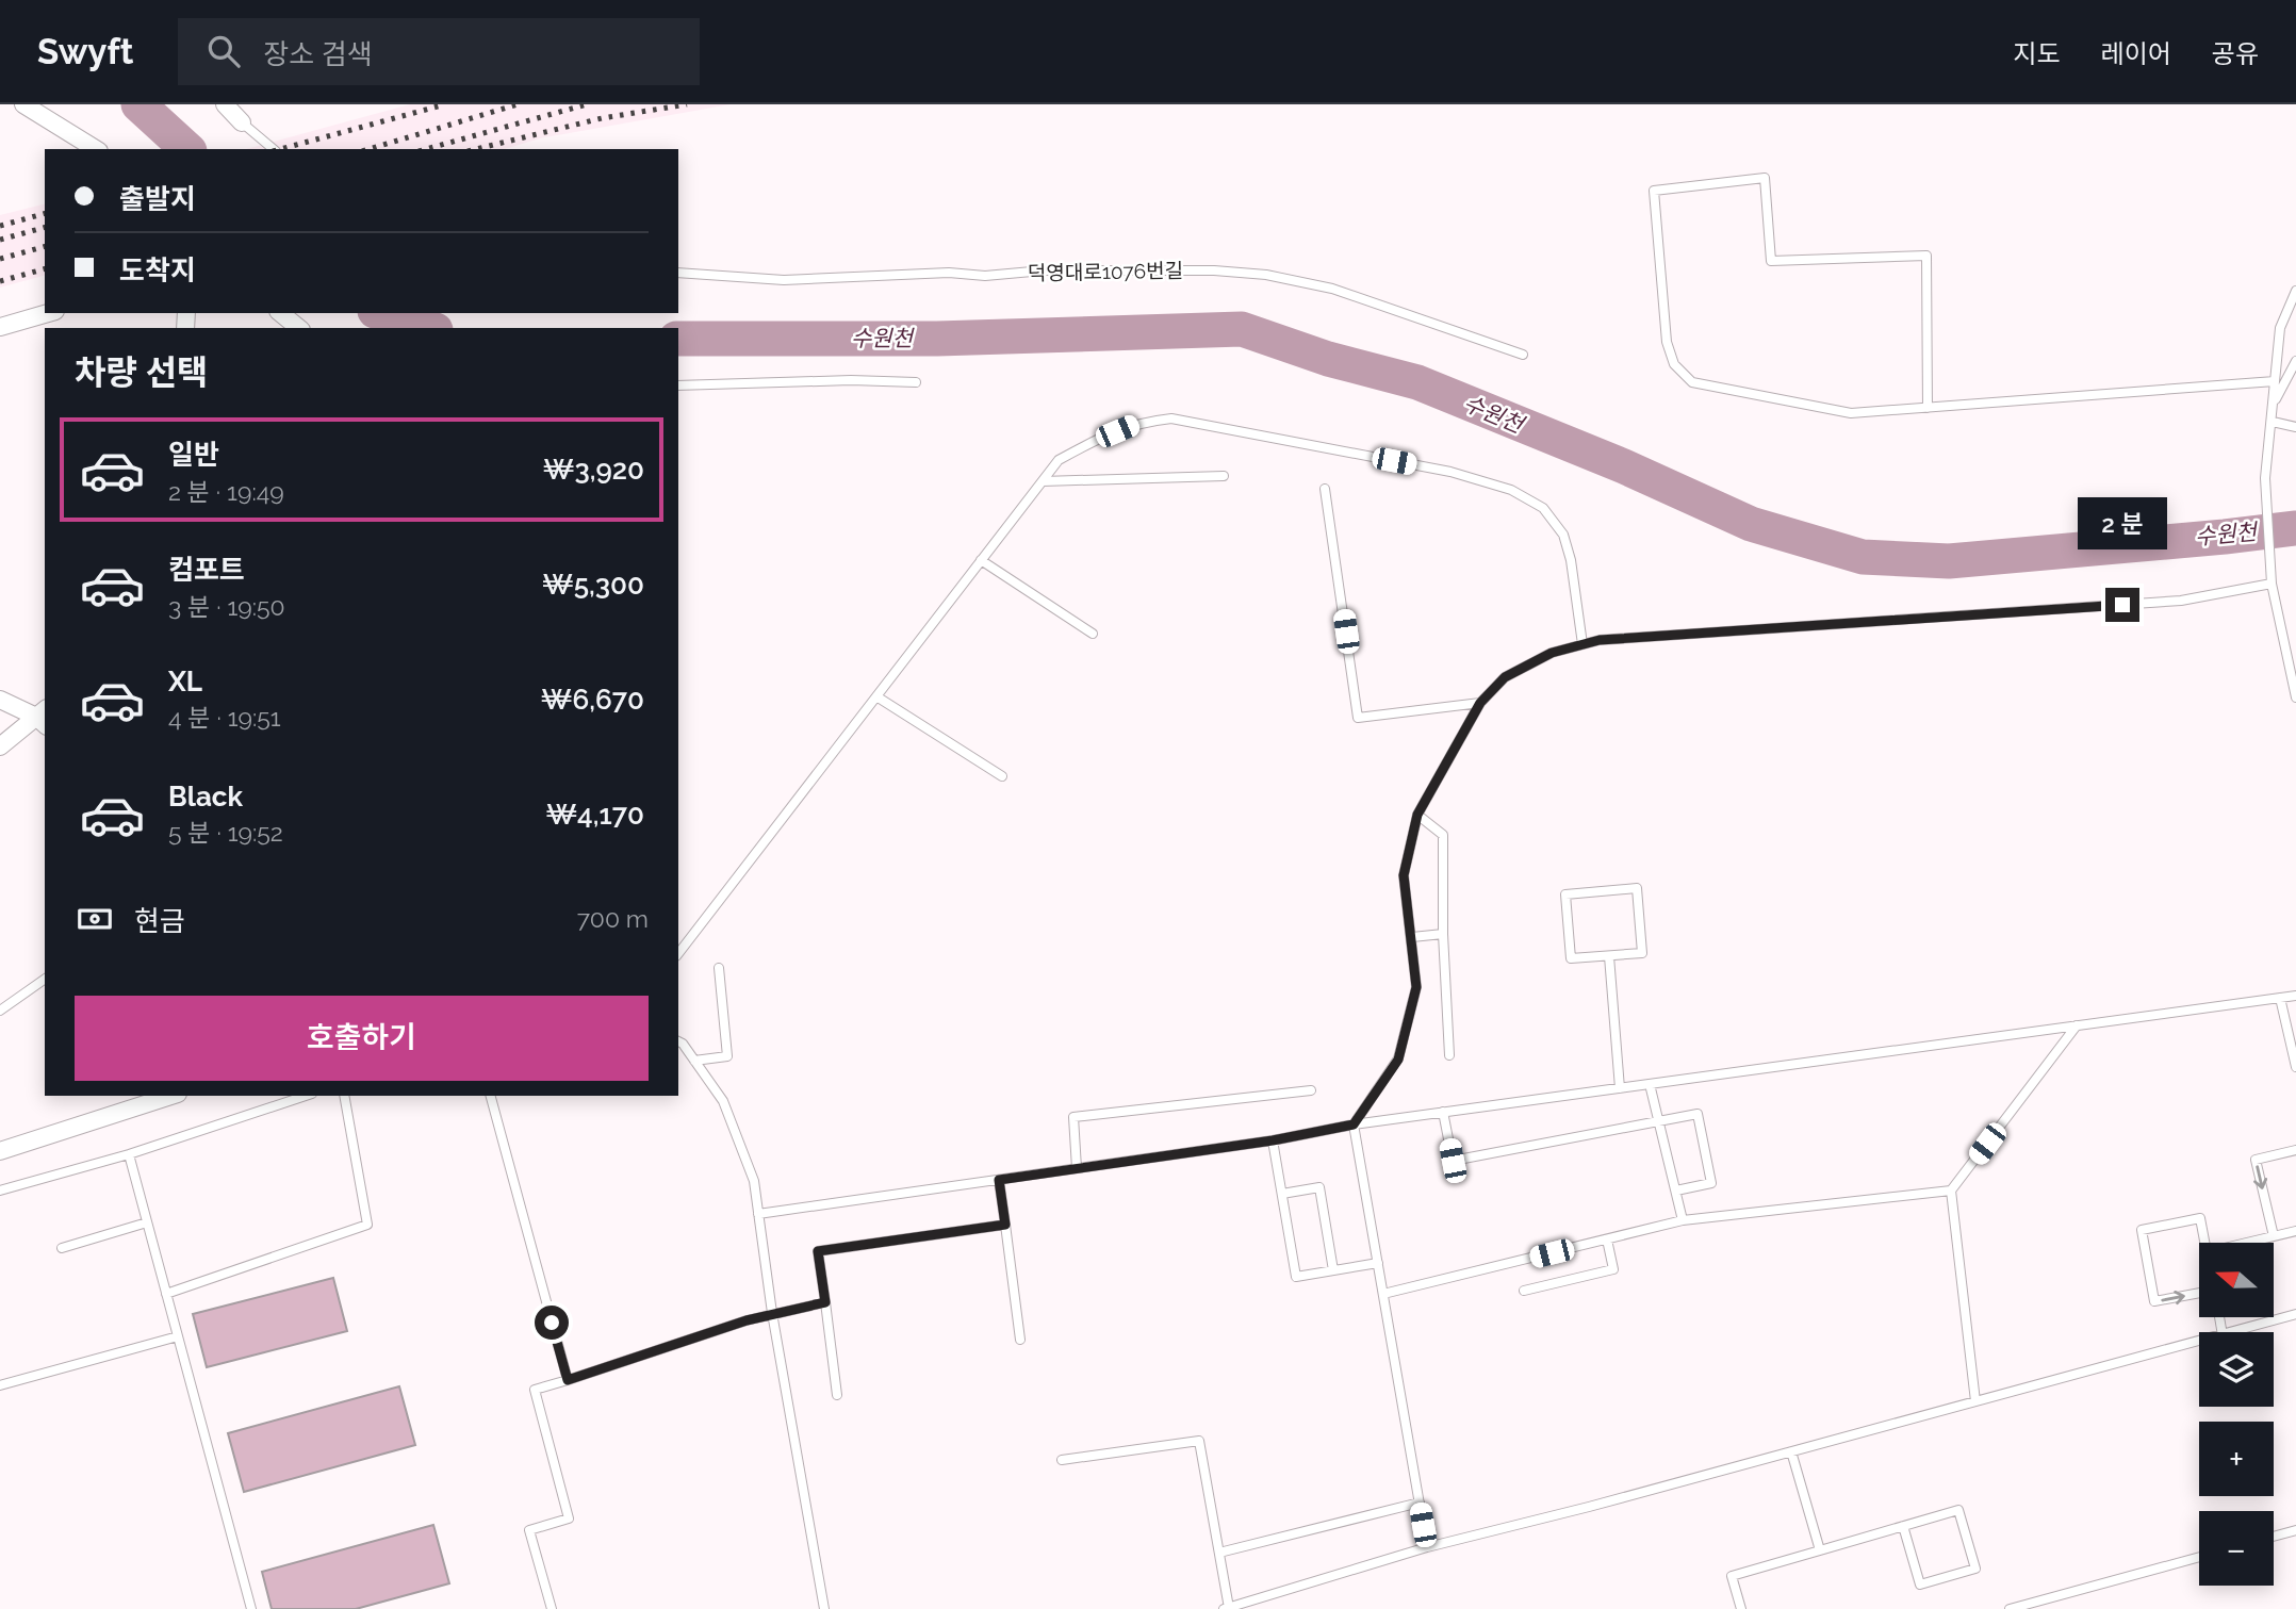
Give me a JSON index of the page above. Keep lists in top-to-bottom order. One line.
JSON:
{"streets":{"lane":["덕영대로1076번길"]},"water":["수원천"],"north":"left","page":{"header":"Swyft","search":"장소 검색","nav":["지도","레이어","공유"],"banner":["출발지","도착지"],"heading":"차량 선택","list":[{"name":"일반","note":"2 분 · 19:49","value":"₩3,920"},{"name":"컴포트","note":"3 분 · 19:50","value":"₩5,300"},{"name":"XL","note":"4 분 · 19:51","value":"₩6,670"},{"name":"Black","note":"5 분 · 19:52","value":"₩4,170"}],"bubble":"2 분","pay":["현금","700 m"],"buttons":"호출하기","map_buttons":["+","−"]}}
